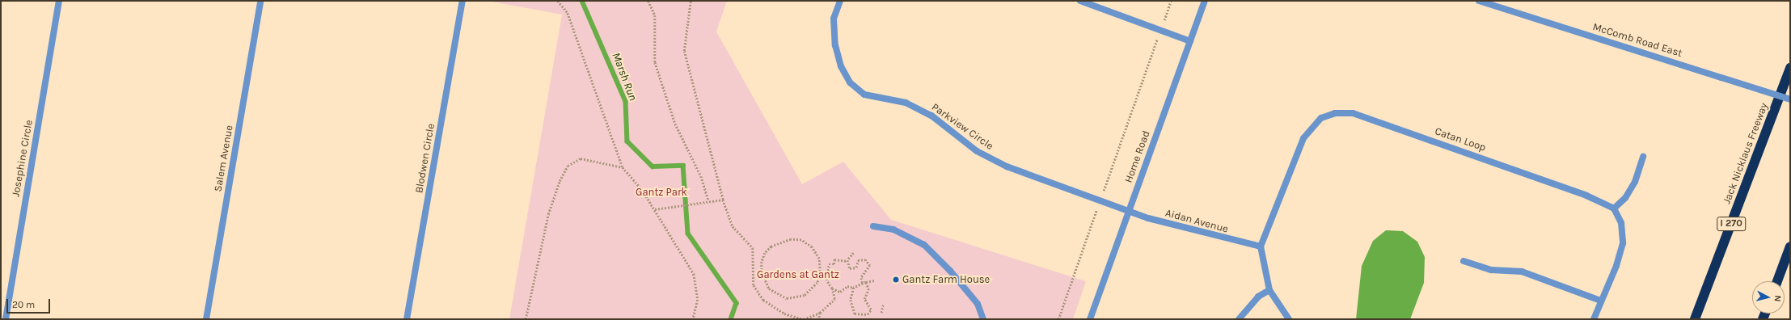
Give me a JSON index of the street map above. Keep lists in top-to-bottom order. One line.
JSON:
{"streets":{"highway":["Jack Nicklaus Freeway","I 270"],"street":["McComb Road East","Parkview Circle","Catan Loop","Home Road","Josephine Circle","Salem Avenue","Blodwen Circle","Aidan Avenue"]},"crossings":[["Parkview Circle","Home Road"],["Parkview Circle","Aidan Avenue"],["Catan Loop","Aidan Avenue"],["Home Road","Aidan Avenue"]],"water":["Marsh Run"],"parks":["Gantz Park","Gardens at Gantz"],"places":["Gantz Farm House"],"scale_bar":"20 m","north":"right"}
